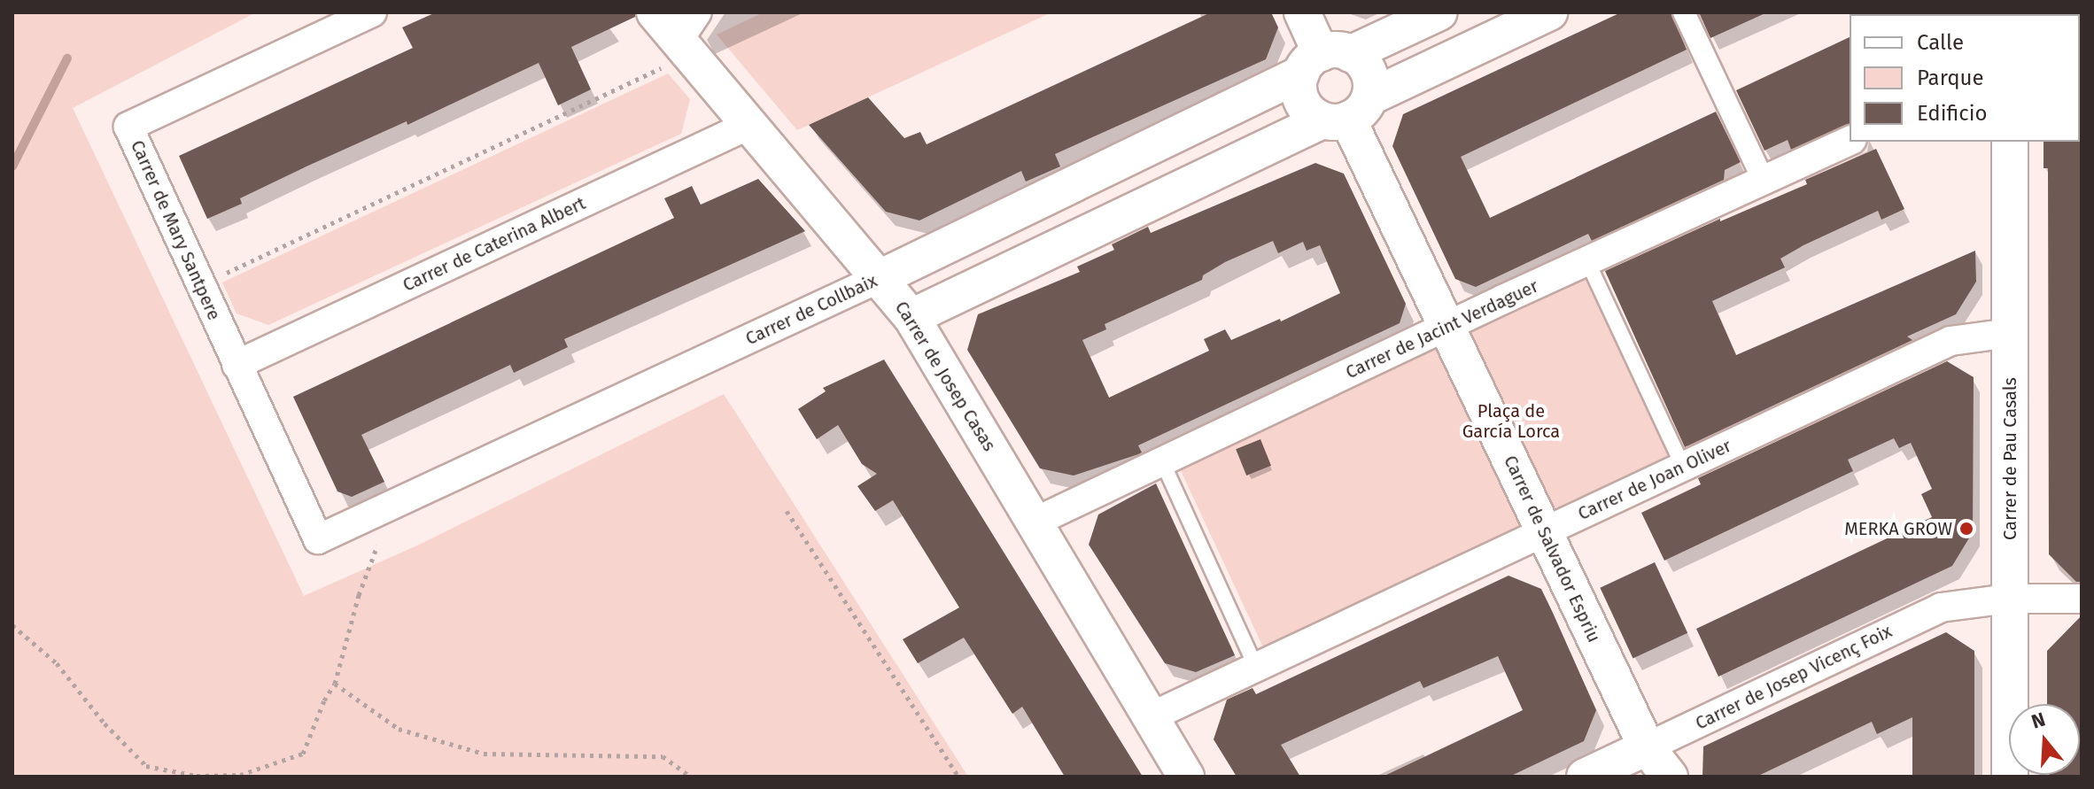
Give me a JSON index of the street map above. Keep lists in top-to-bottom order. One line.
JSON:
{"streets":{"street":["Carrer de Mary Santpere","Carrer de Caterina Albert","Carrer de Collbaix","Carrer de Jacint Verdaguer","Carrer de Josep Casas","Carrer de Pau Casals","Carrer de Joan Oliver","Carrer de Salvador Espriu","Carrer de Josep Vicenç Foix"]},"crossings":[["Carrer de Mary Santpere","Carrer de Caterina Albert"],["Carrer de Mary Santpere","Carrer de Collbaix"],["Carrer de Caterina Albert","Carrer de Josep Casas"],["Carrer de Collbaix","Carrer de Josep Casas"],["Carrer de Jacint Verdaguer","Carrer de Josep Casas"],["Carrer de Jacint Verdaguer","Carrer de Salvador Espriu"],["Carrer de Josep Casas","Carrer de Joan Oliver"],["Carrer de Pau Casals","Carrer de Joan Oliver"],["Carrer de Pau Casals","Carrer de Josep Vicenç Foix"],["Carrer de Joan Oliver","Carrer de Salvador Espriu"],["Carrer de Salvador Espriu","Carrer de Josep Vicenç Foix"]],"parks":["Plaça de García Lorca"],"places":["MERKA GROW"],"legend":["Calle","Parque","Edificio"],"north":"top"}
